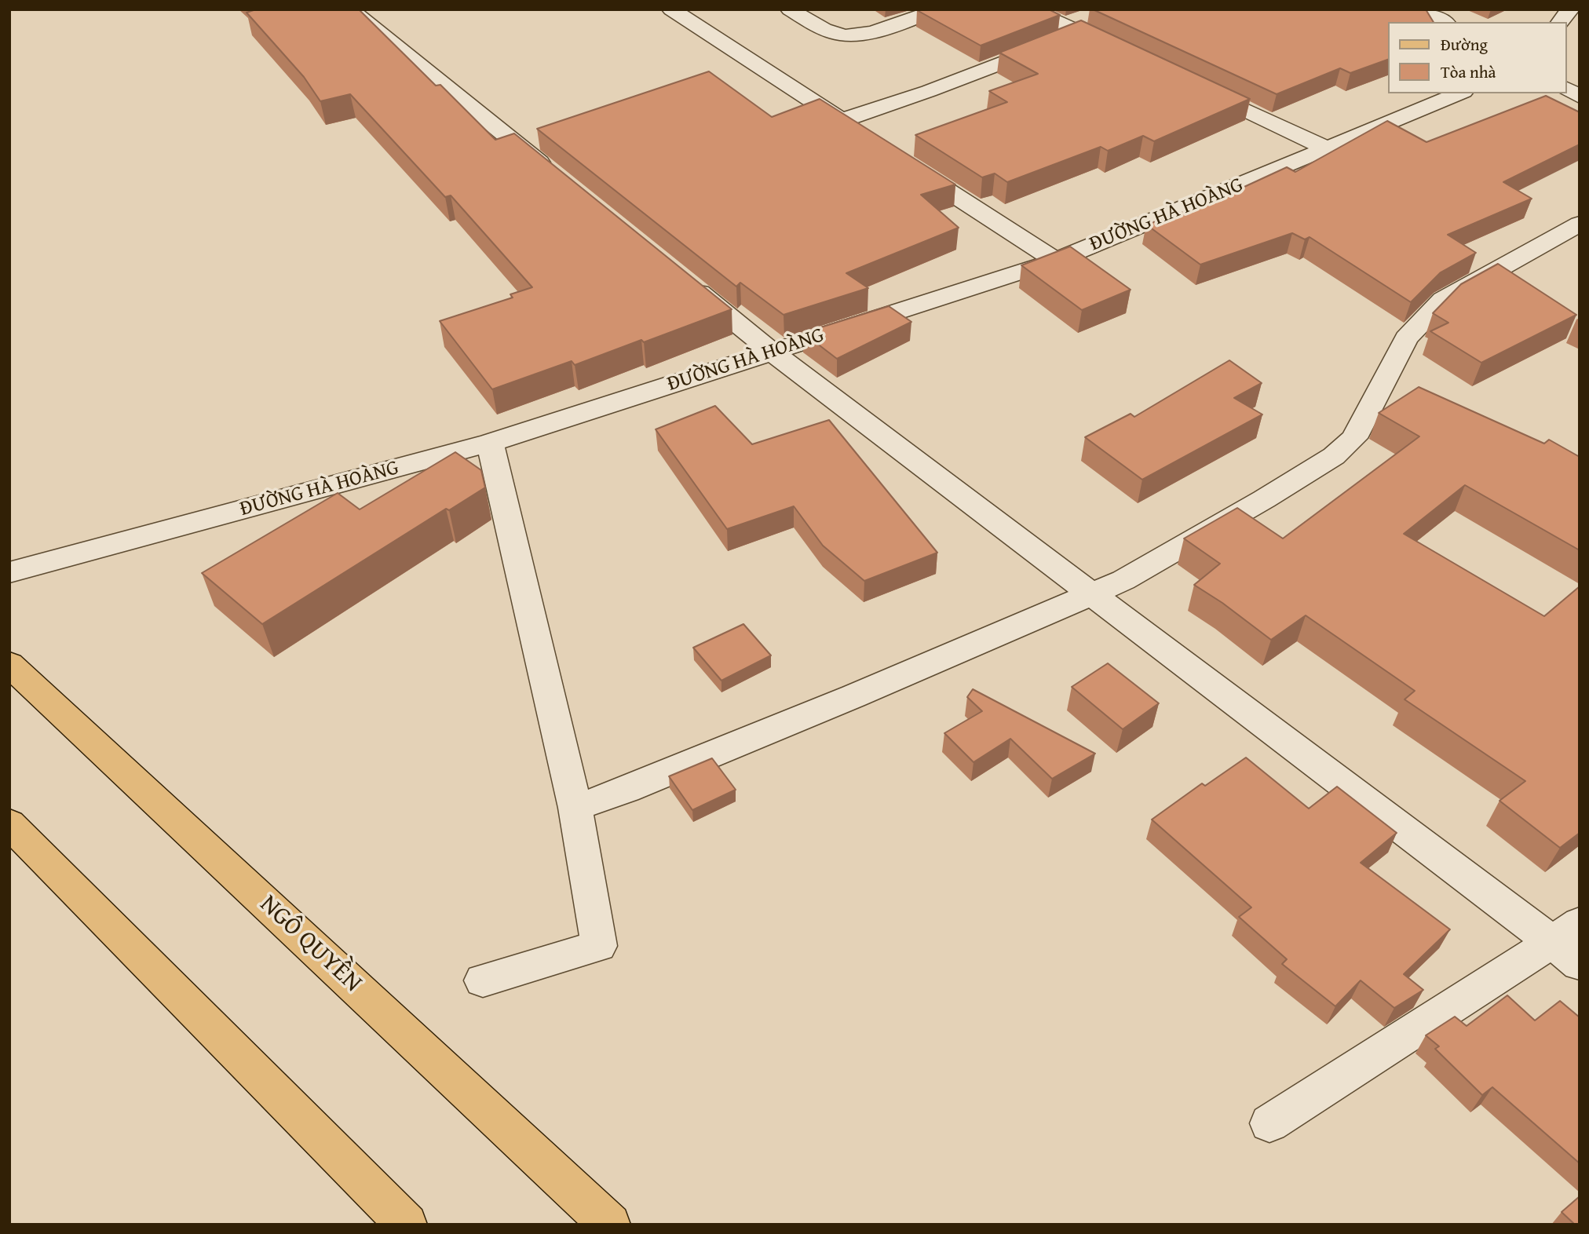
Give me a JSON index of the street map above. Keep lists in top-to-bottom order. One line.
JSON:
{"streets":{"main road":["NGÔ QUYỀN"],"street":["ĐƯỜNG HÀ HOÀNG"]},"legend":["Đường","Tòa nhà"]}
